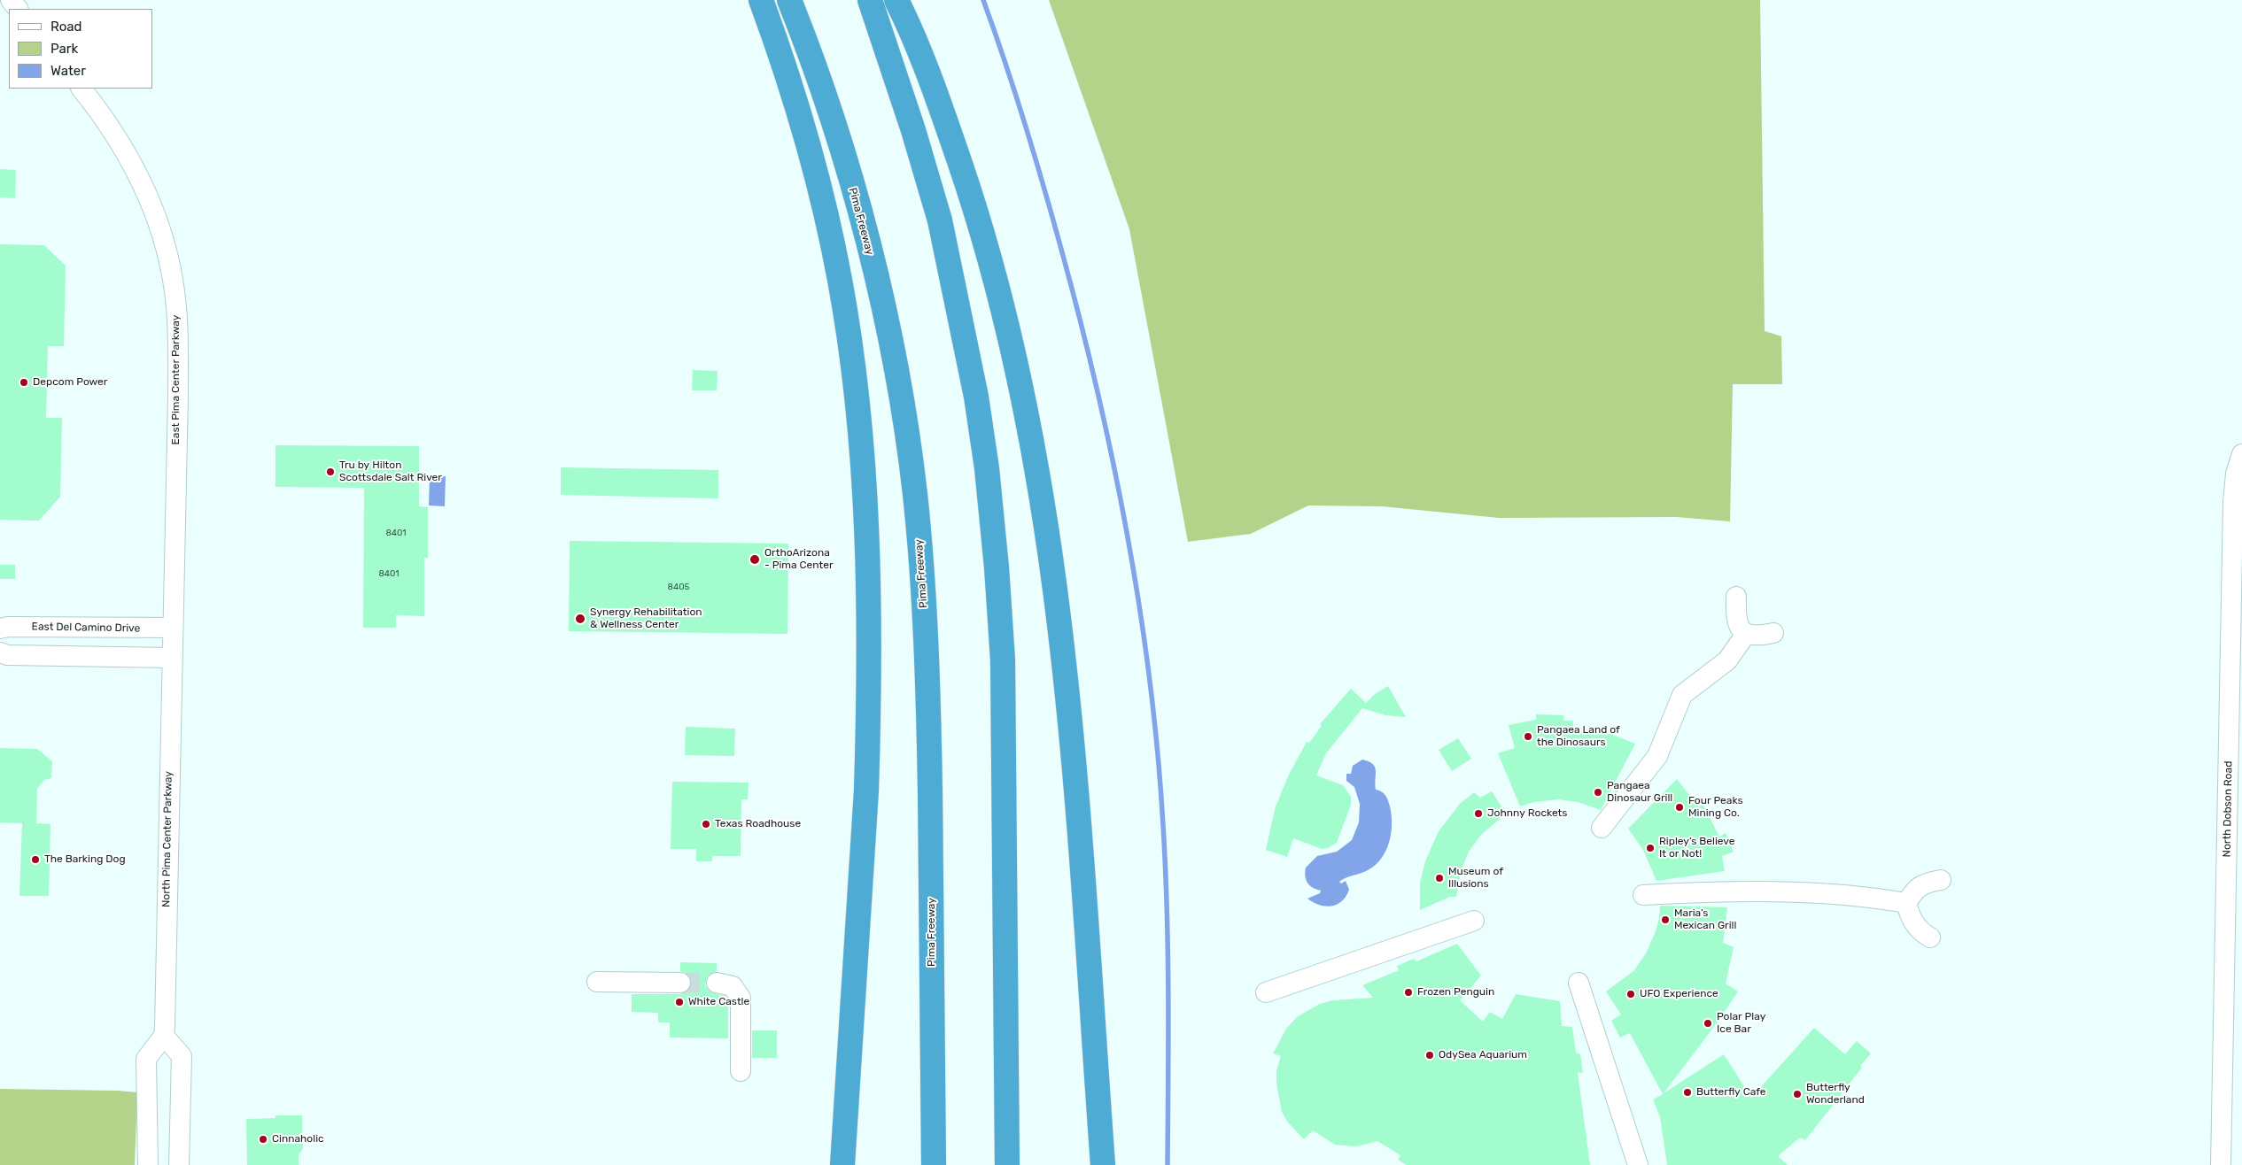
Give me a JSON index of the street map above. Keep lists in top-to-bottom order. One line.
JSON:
{"streets":{"highway":["Pima Freeway"],"street":["East Pima Center Parkway","East Del Camino Drive","North Dobson Road","North Pima Center Parkway"]},"crossings":[["East Pima Center Parkway","East Del Camino Drive"],["East Pima Center Parkway","North Pima Center Parkway"],["East Del Camino Drive","North Pima Center Parkway"]],"places":["Depcom Power","Tru by Hilton Scottsdale Salt River","OrthoArizona - Pima Center","Synergy Rehabilitation & Wellness Center","Pangaea Land of the Dinosaurs","Pangaea Dinosaur Grill","Four Peaks Mining Co.","Johnny Rockets","Texas Roadhouse","Ripley’s Believe It or Not!","The Barking Dog","Museum of Illusions","Maria’s Mexican Grill","Frozen Penguin","UFO Experience","White Castle","Polar Play Ice Bar","OdySea Aquarium","Butterfly Cafe","Butterfly Wonderland","Cinnaholic"],"house_numbers":["8401","8401","8405"],"legend":["Road","Park","Water"]}
